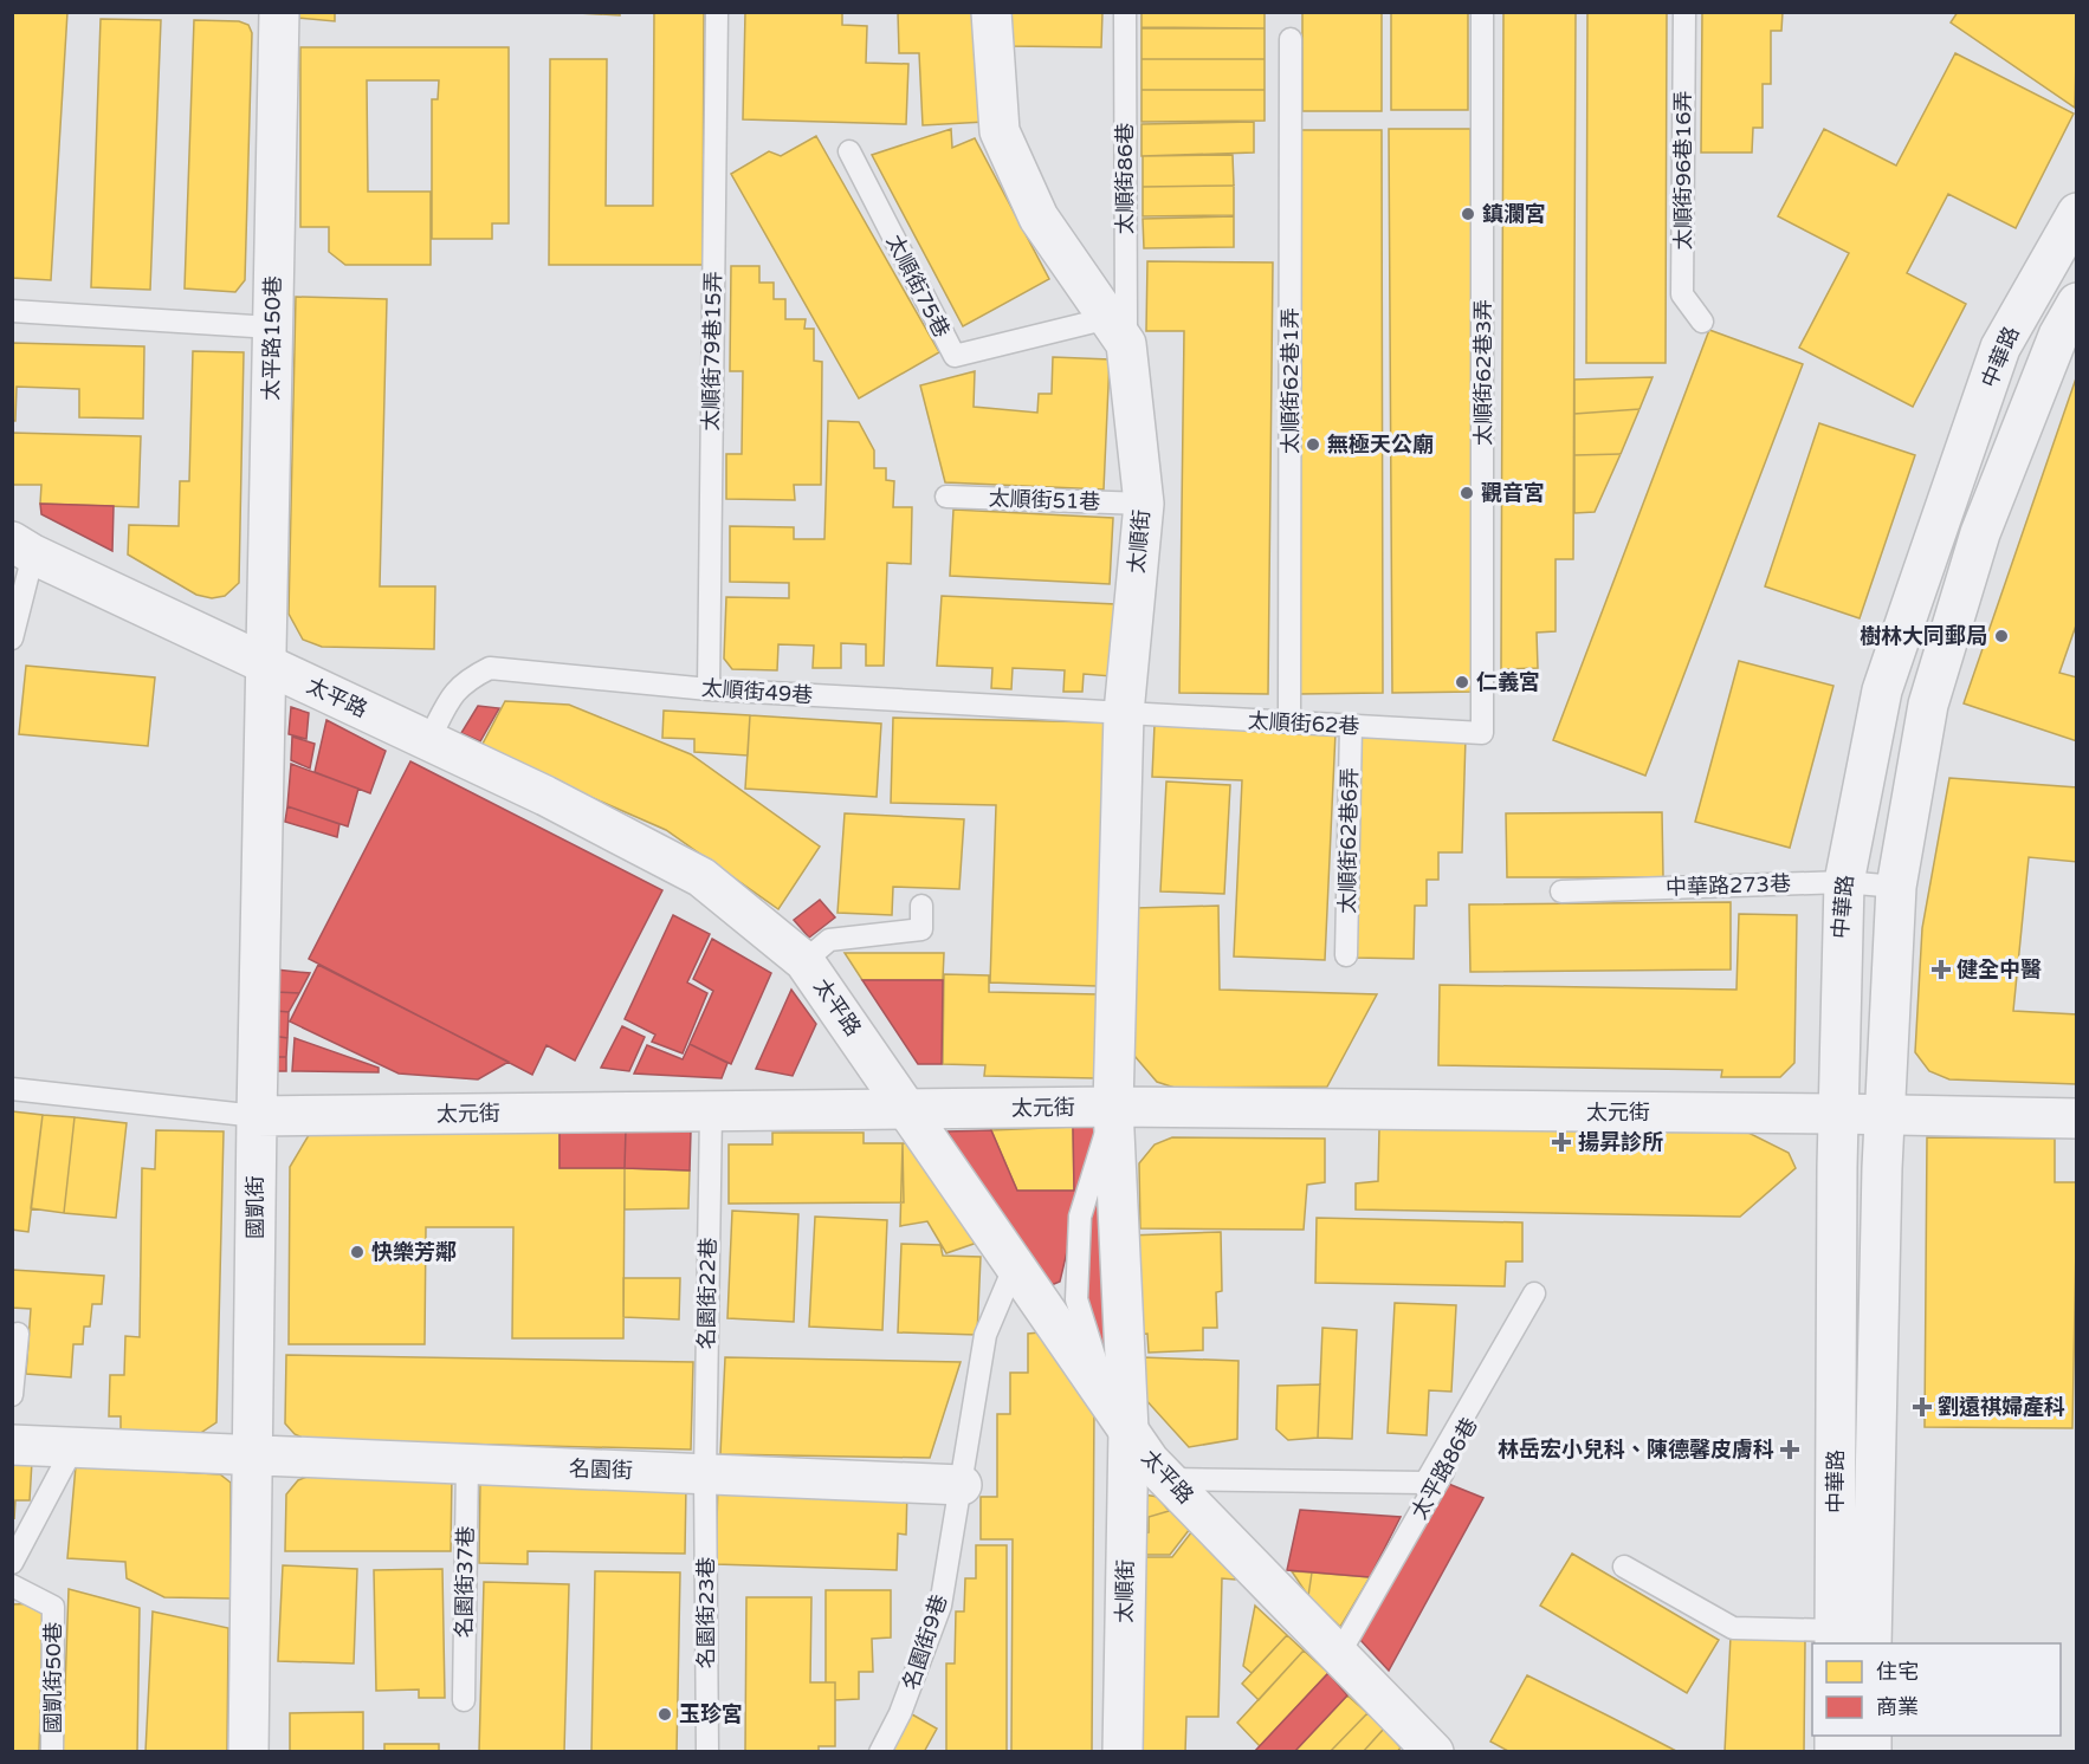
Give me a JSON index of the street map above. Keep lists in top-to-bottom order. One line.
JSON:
{"streets":{"street":["太平路150巷","中華路","太順街","太平路","太元街","國凱街","名園街"],"lane":["太順街96巷16弄","太順街86巷","太順街75巷","太順街79巷15弄","太順街62巷3弄","太順街62巷1弄","太順街51巷","太順街49巷","太順街62巷","太順街62巷6弄","中華路273巷","名園街22巷","太平路86巷","名園街37巷","名園街23巷","名園街9巷","國凱街50巷"]},"crossings":[["太順街86巷","太順街75巷"],["太順街86巷","太順街"],["太順街75巷","太順街"],["太平路150巷","太平路"],["太平路150巷","國凱街"],["太順街79巷15弄","太順街49巷"],["中華路","中華路273巷"],["中華路","太元街"],["太順街62巷3弄","太順街62巷"],["太順街62巷1弄","太順街62巷"],["太順街51巷","太順街"],["太順街","太順街49巷"],["太順街","太平路"],["太順街","太順街62巷"],["太順街","太元街"],["太順街49巷","太平路"],["太順街49巷","太順街62巷"],["太平路","太元街"],["太平路","國凱街"],["太平路","太平路86巷"],["太順街62巷","太順街62巷6弄"],["太元街","國凱街"],["太元街","名園街22巷"],["國凱街","名園街"],["名園街22巷","名園街"],["名園街22巷","名園街23巷"],["名園街","名園街37巷"],["名園街","名園街23巷"],["名園街","名園街9巷"]],"places":{"other":["鎮瀾宮","無極天公廟","觀音宮","樹林大同郵局","仁義宮","快樂芳鄰","玉珍宮"],"health":["健全中醫","揚昇診所","劉遠祺婦產科","林岳宏小兒科、陳德馨皮膚科"]},"legend":["住宅","商業"]}
